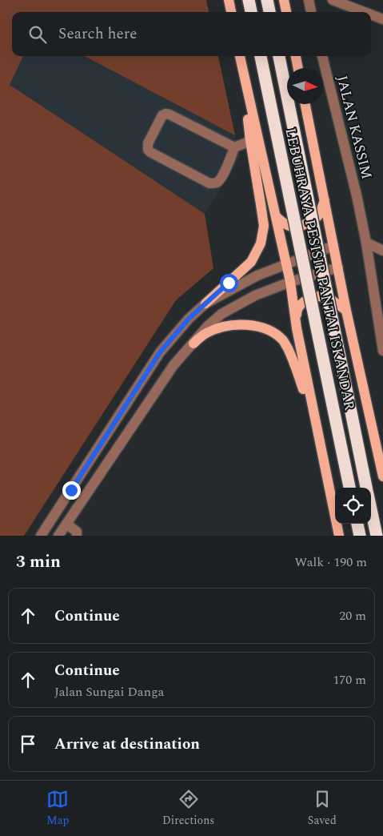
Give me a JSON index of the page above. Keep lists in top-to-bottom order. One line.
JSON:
{"streets":{"highway":["LEBUHRAYA PESISIR PANTAI ISKANDAR"],"street":["JALAN KASSIM"]},"north":"right","page":{"search":"Search here","heading":["3 min","Walk · 190 m"],"list":[["Continue","20 m"],["Continue","Jalan Sungai Danga","170 m"],"Arrive at destination"],"nav":["Map","Directions","Saved"]}}
